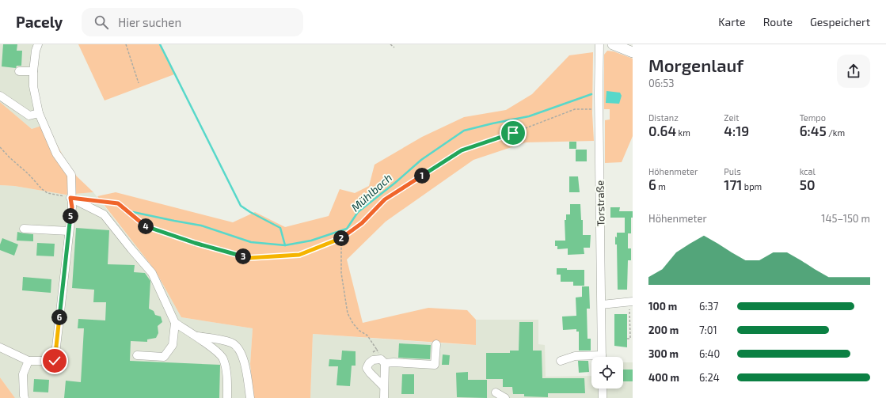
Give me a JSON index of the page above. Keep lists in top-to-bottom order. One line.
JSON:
{"streets":{"street":["Torstraße"]},"water":["Mühlbach"],"page":{"header":"Pacely","search":"Hier suchen","nav":["Karte","Route","Gespeichert"],"heading":["Morgenlauf","06:53"],"stats":[["Distanz","0.64 km"],["Zeit","4:19"],["Tempo","6:45 /km"],["Höhenmeter","6 m"],["Puls","171 bpm"],["kcal","50"]],"pins":["1","5","4","2","3","6"],"chart":["Höhenmeter","145–150 m"],"list":[{"name":"100 m","note":"6:37"},{"name":"200 m","note":"7:01"},{"name":"300 m","note":"6:40"},{"name":"400 m","note":"6:24"}]}}
